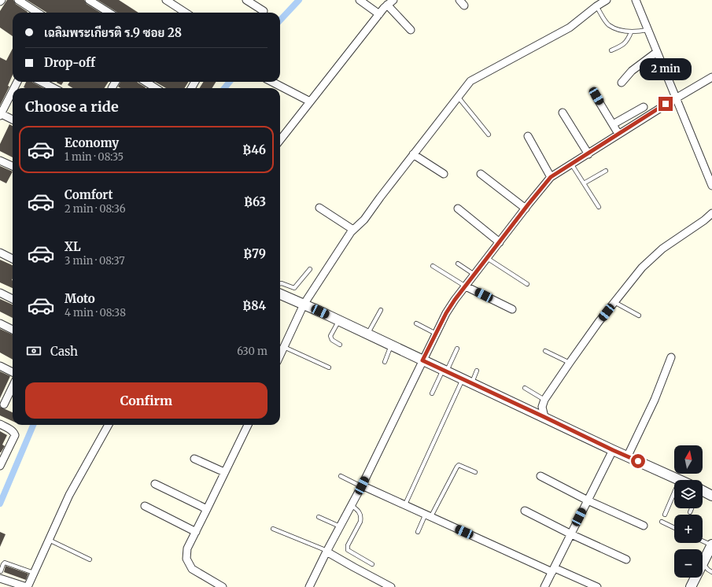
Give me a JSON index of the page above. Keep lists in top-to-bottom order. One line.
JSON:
{"north":"top","page":{"banner":["เฉลิมพระเกียรติ ร.9 ซอย 28","Drop-off"],"bubble":"2 min","heading":"Choose a ride","list":[{"name":"Economy","note":"1 min · 08:35","value":"฿46"},{"name":"Comfort","note":"2 min · 08:36","value":"฿63"},{"name":"XL","note":"3 min · 08:37","value":"฿79"},{"name":"Moto","note":"4 min · 08:38","value":"฿84"}],"pay":["Cash","630 m"],"buttons":"Confirm","map_buttons":["+","−"]}}
